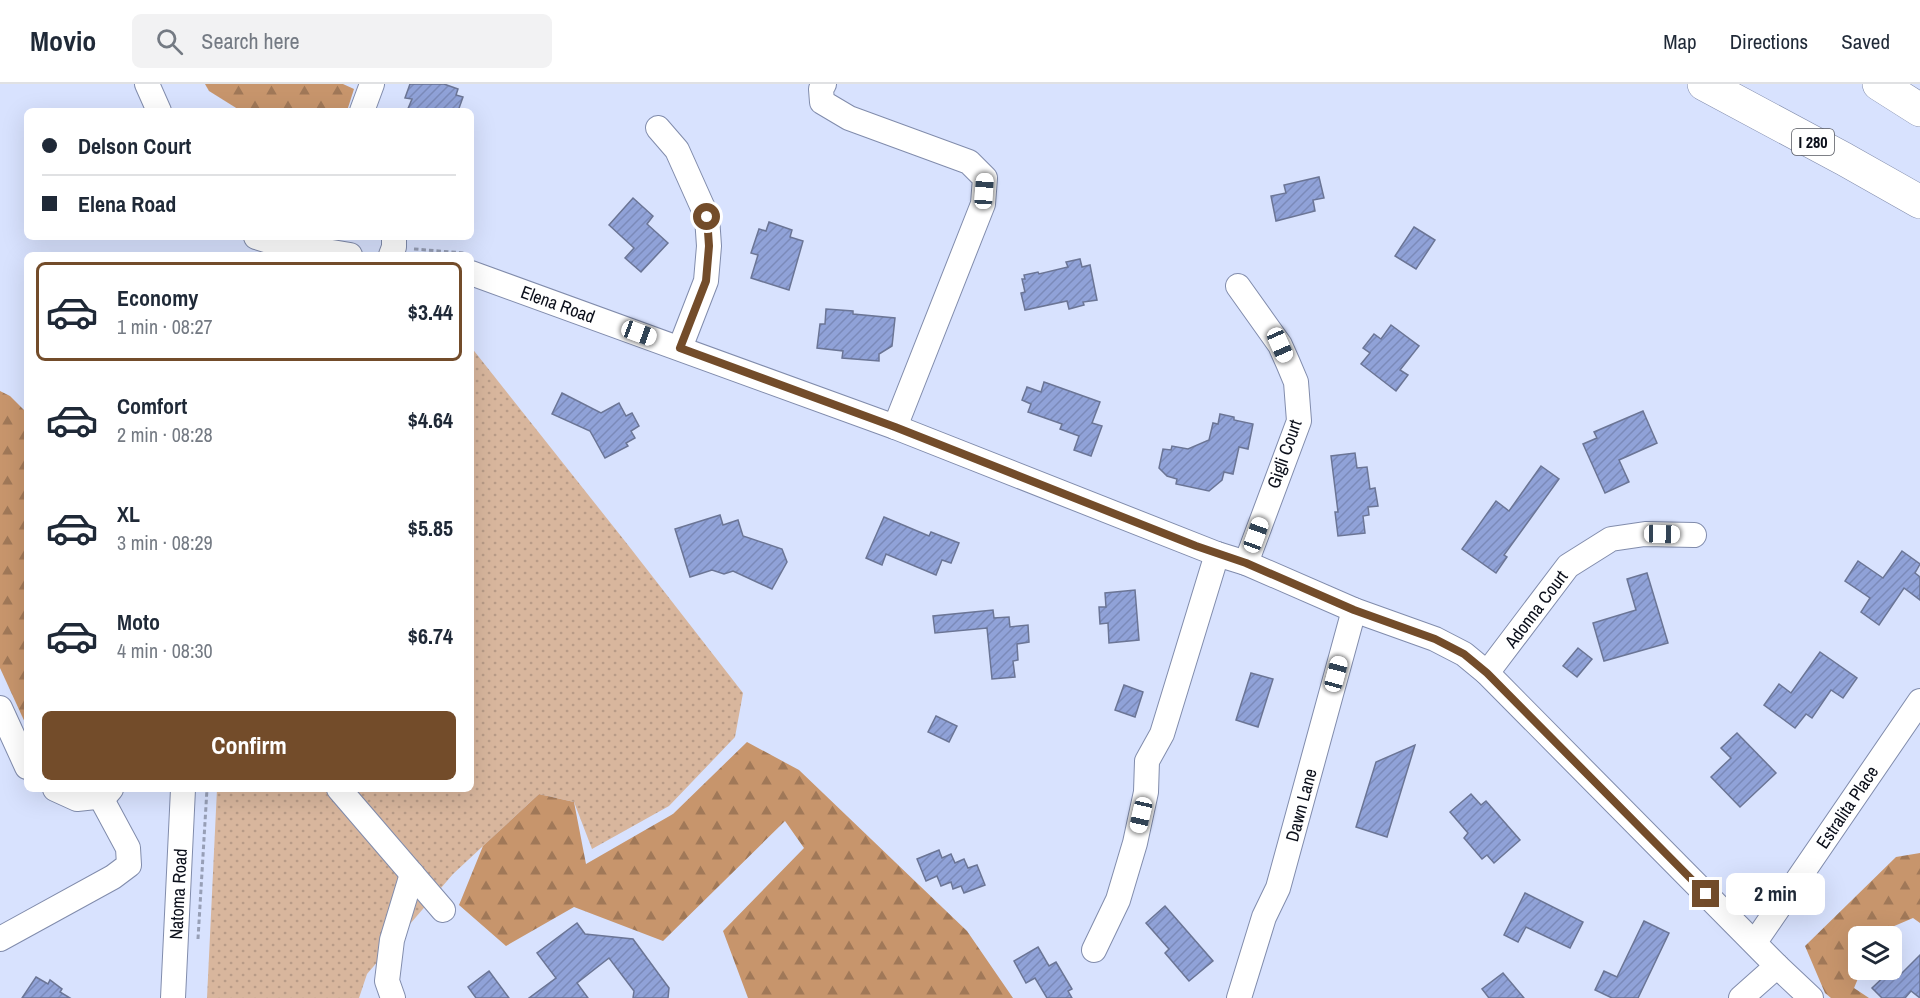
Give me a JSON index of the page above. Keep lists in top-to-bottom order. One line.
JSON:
{"streets":{"highway":["I 280"],"street":["Elena Road","Gigli Court","Adonna Court","Dawn Lane","Estralita Place","Natoma Road"]},"crossings":[["Elena Road","Gigli Court"],["Elena Road","Adonna Court"],["Elena Road","Dawn Lane"],["Elena Road","Estralita Place"]],"page":{"header":"Movio","search":"Search here","nav":["Map","Directions","Saved"],"banner":["Delson Court","Elena Road"],"list":[{"name":"Economy","note":"1 min · 08:27","value":"$3.44"},{"name":"Comfort","note":"2 min · 08:28","value":"$4.64"},{"name":"XL","note":"3 min · 08:29","value":"$5.85"},{"name":"Moto","note":"4 min · 08:30","value":"$6.74"}],"buttons":"Confirm","bubble":"2 min"}}
